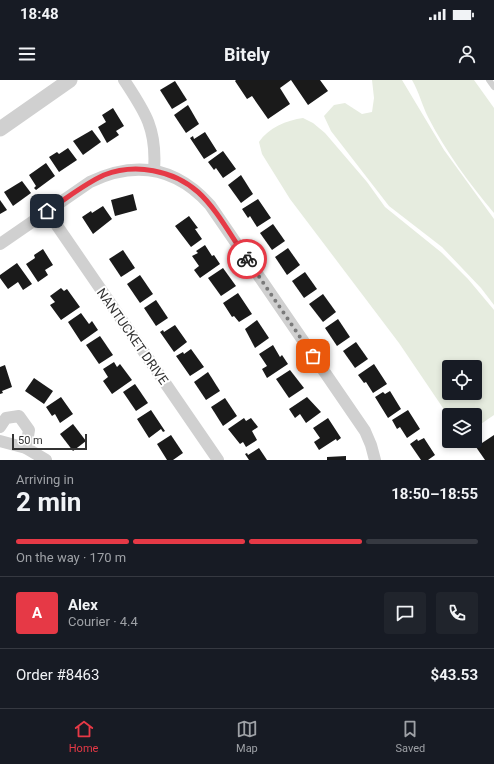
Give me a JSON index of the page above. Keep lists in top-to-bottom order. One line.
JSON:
{"streets":{"street":["NANTUCKET DRIVE"]},"scale_bar":"50 m","page":{"status":"18:48","header":"Bitely","scale":"50 m","heading":["2 min","Arriving in","18:50–18:55"],"panel":["Alex","Courier · 4.4","Order #8463","$43.53"],"bar":"On the way · 170 m","round":"A","tabs":["Home","Map","Saved"]}}
